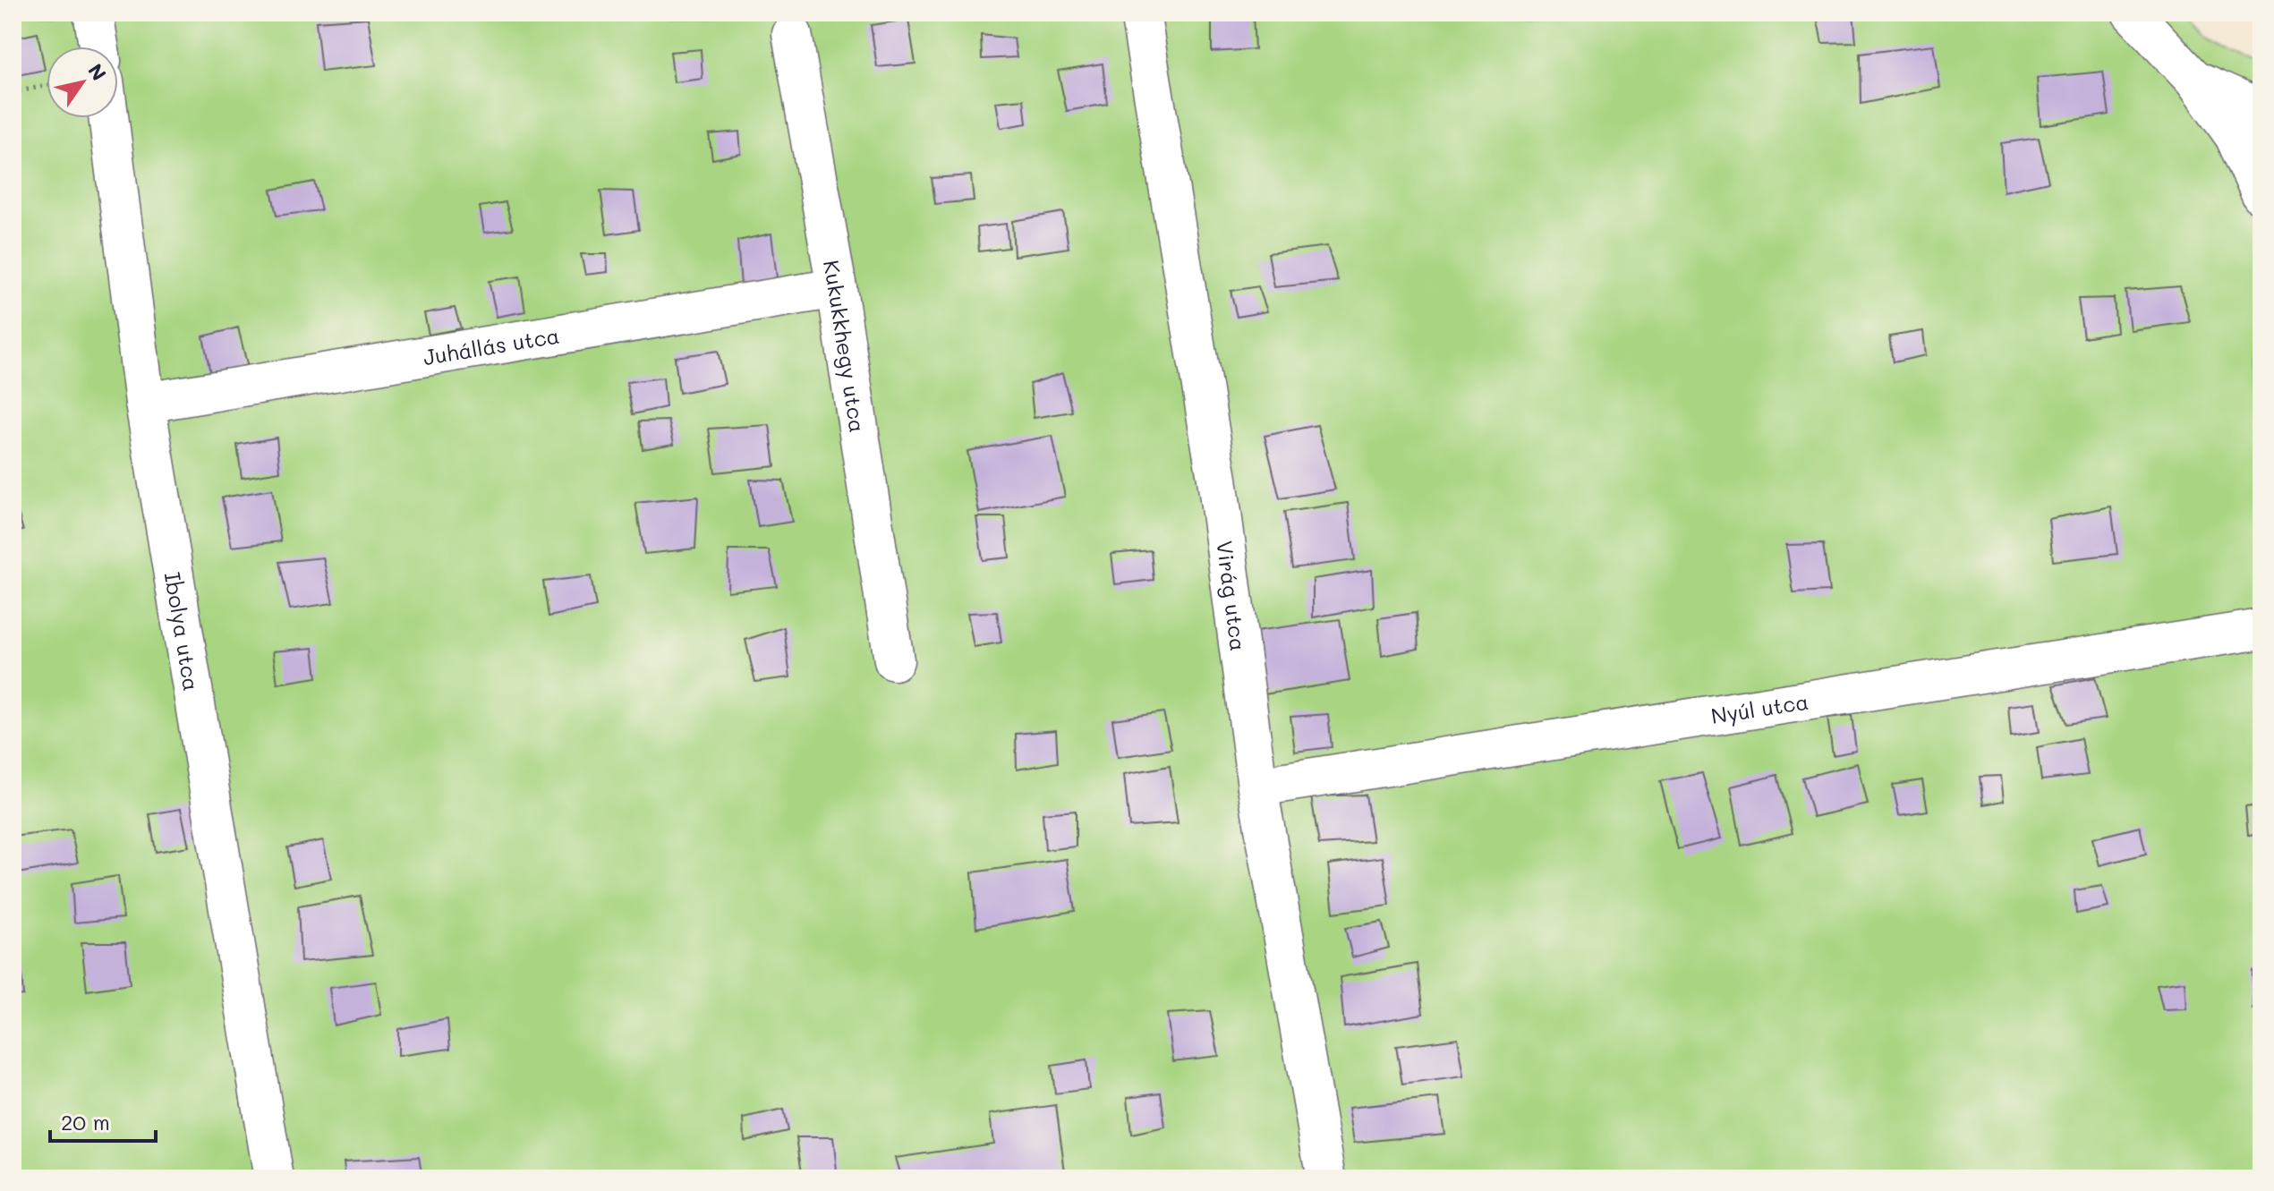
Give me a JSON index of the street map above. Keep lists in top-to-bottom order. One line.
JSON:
{"streets":{"street":["Juhállás utca","Kukukkhegy utca","Virág utca","Ibolya utca","Nyúl utca"]},"crossings":[["Juhállás utca","Kukukkhegy utca"],["Juhállás utca","Ibolya utca"],["Virág utca","Nyúl utca"]],"scale_bar":"20 m","north":"top right"}
